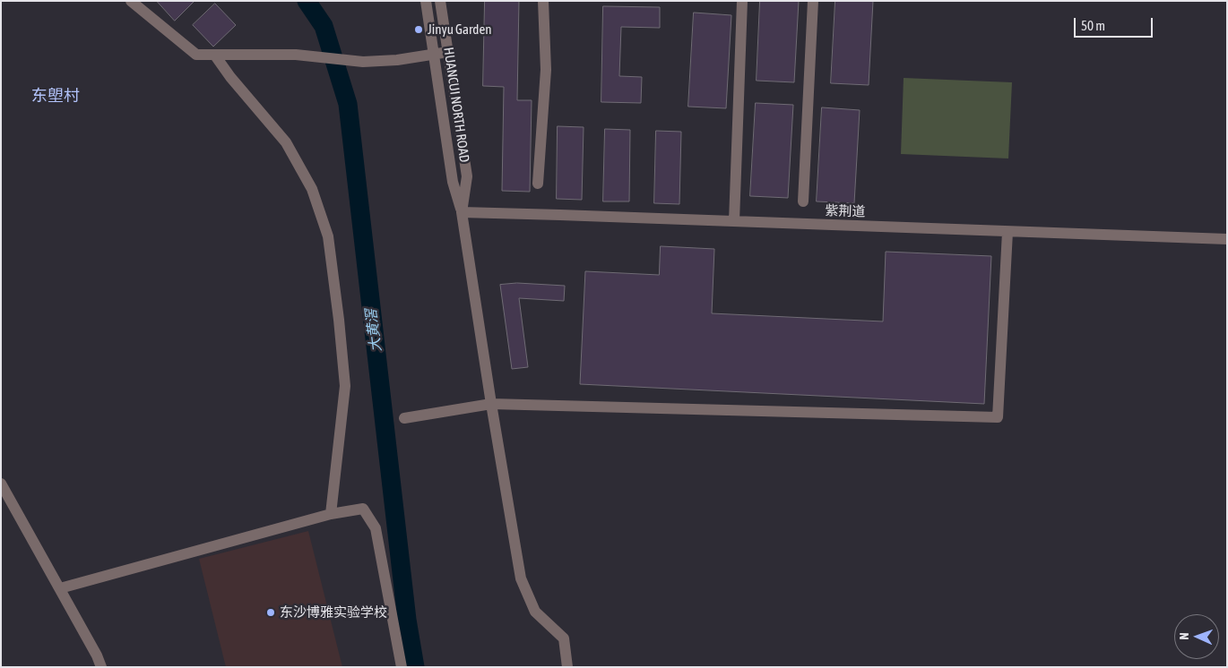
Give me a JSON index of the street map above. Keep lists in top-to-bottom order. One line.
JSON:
{"streets":{"street":["HUANCUI NORTH ROAD","紫荆道"]},"crossings":[["HUANCUI NORTH ROAD","紫荆道"]],"districts":["东塱村"],"water":["大黄滘"],"places":["Jinyu Garden","东沙博雅实验学校"],"scale_bar":"50 m","north":"left"}
